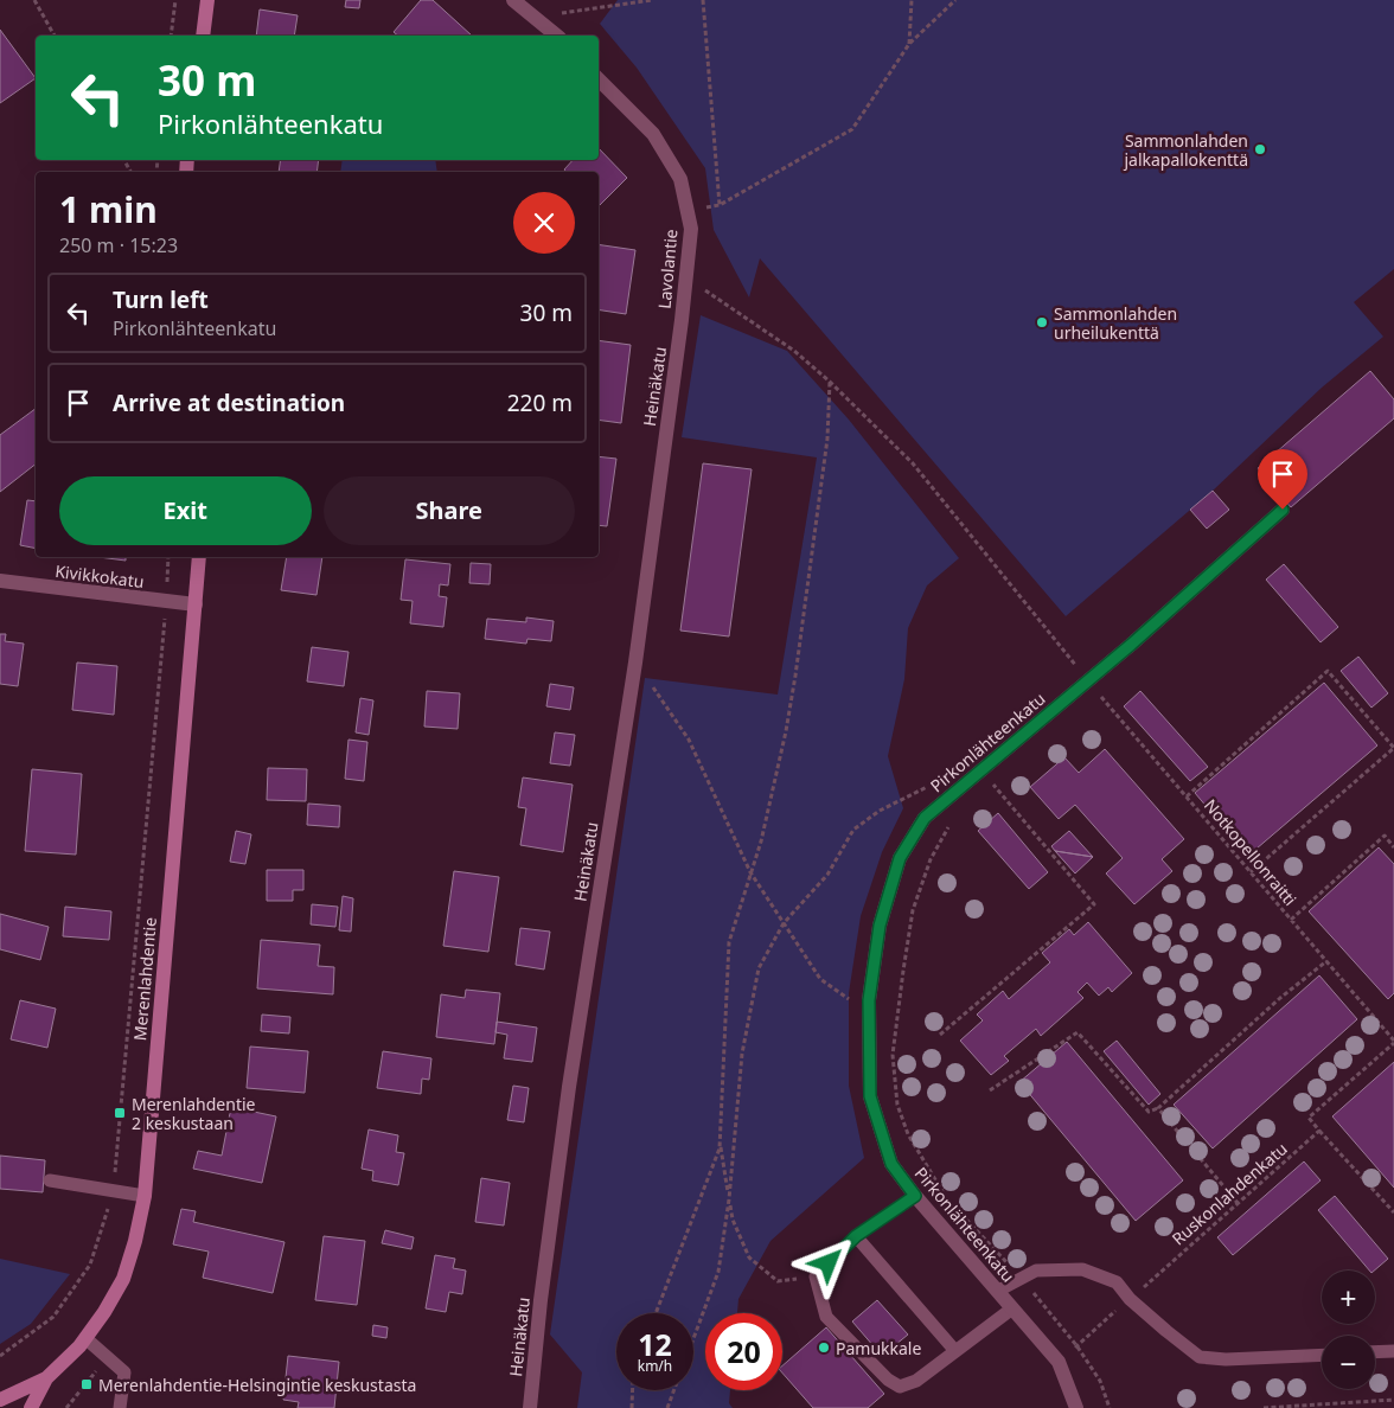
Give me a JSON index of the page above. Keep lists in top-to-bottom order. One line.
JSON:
{"streets":{"main road":["Merenlahdentie"],"street":["Lavolantie","Heinäkatu","Kivikkokatu","Pirkonlähteenkatu"],"path":["Notkopellonraitti","Ruskonlahdenkatu"]},"crossings":[["Lavolantie","Heinäkatu"],["Kivikkokatu","Merenlahdentie"],["Pirkonlähteenkatu","Ruskonlahdenkatu"]],"places":{"other":["Sammonlahden jalkapallokenttä","Sammonlahden urheilukenttä","Pamukkale"],"transit":["Merenlahdentie 2 keskustaan","Merenlahdentie-Helsingintie keskustasta"]},"page":{"turn":["30 m","Pirkonlähteenkatu"],"heading":["1 min","250 m · 15:23"],"list":[{"name":"Turn left","note":"Pirkonlähteenkatu","value":"30 m"},{"name":"Arrive at destination","value":"220 m"}],"buttons":["Exit","Share"],"map_buttons":["+","−"],"speed":"12 km/h","limit":"20"}}
